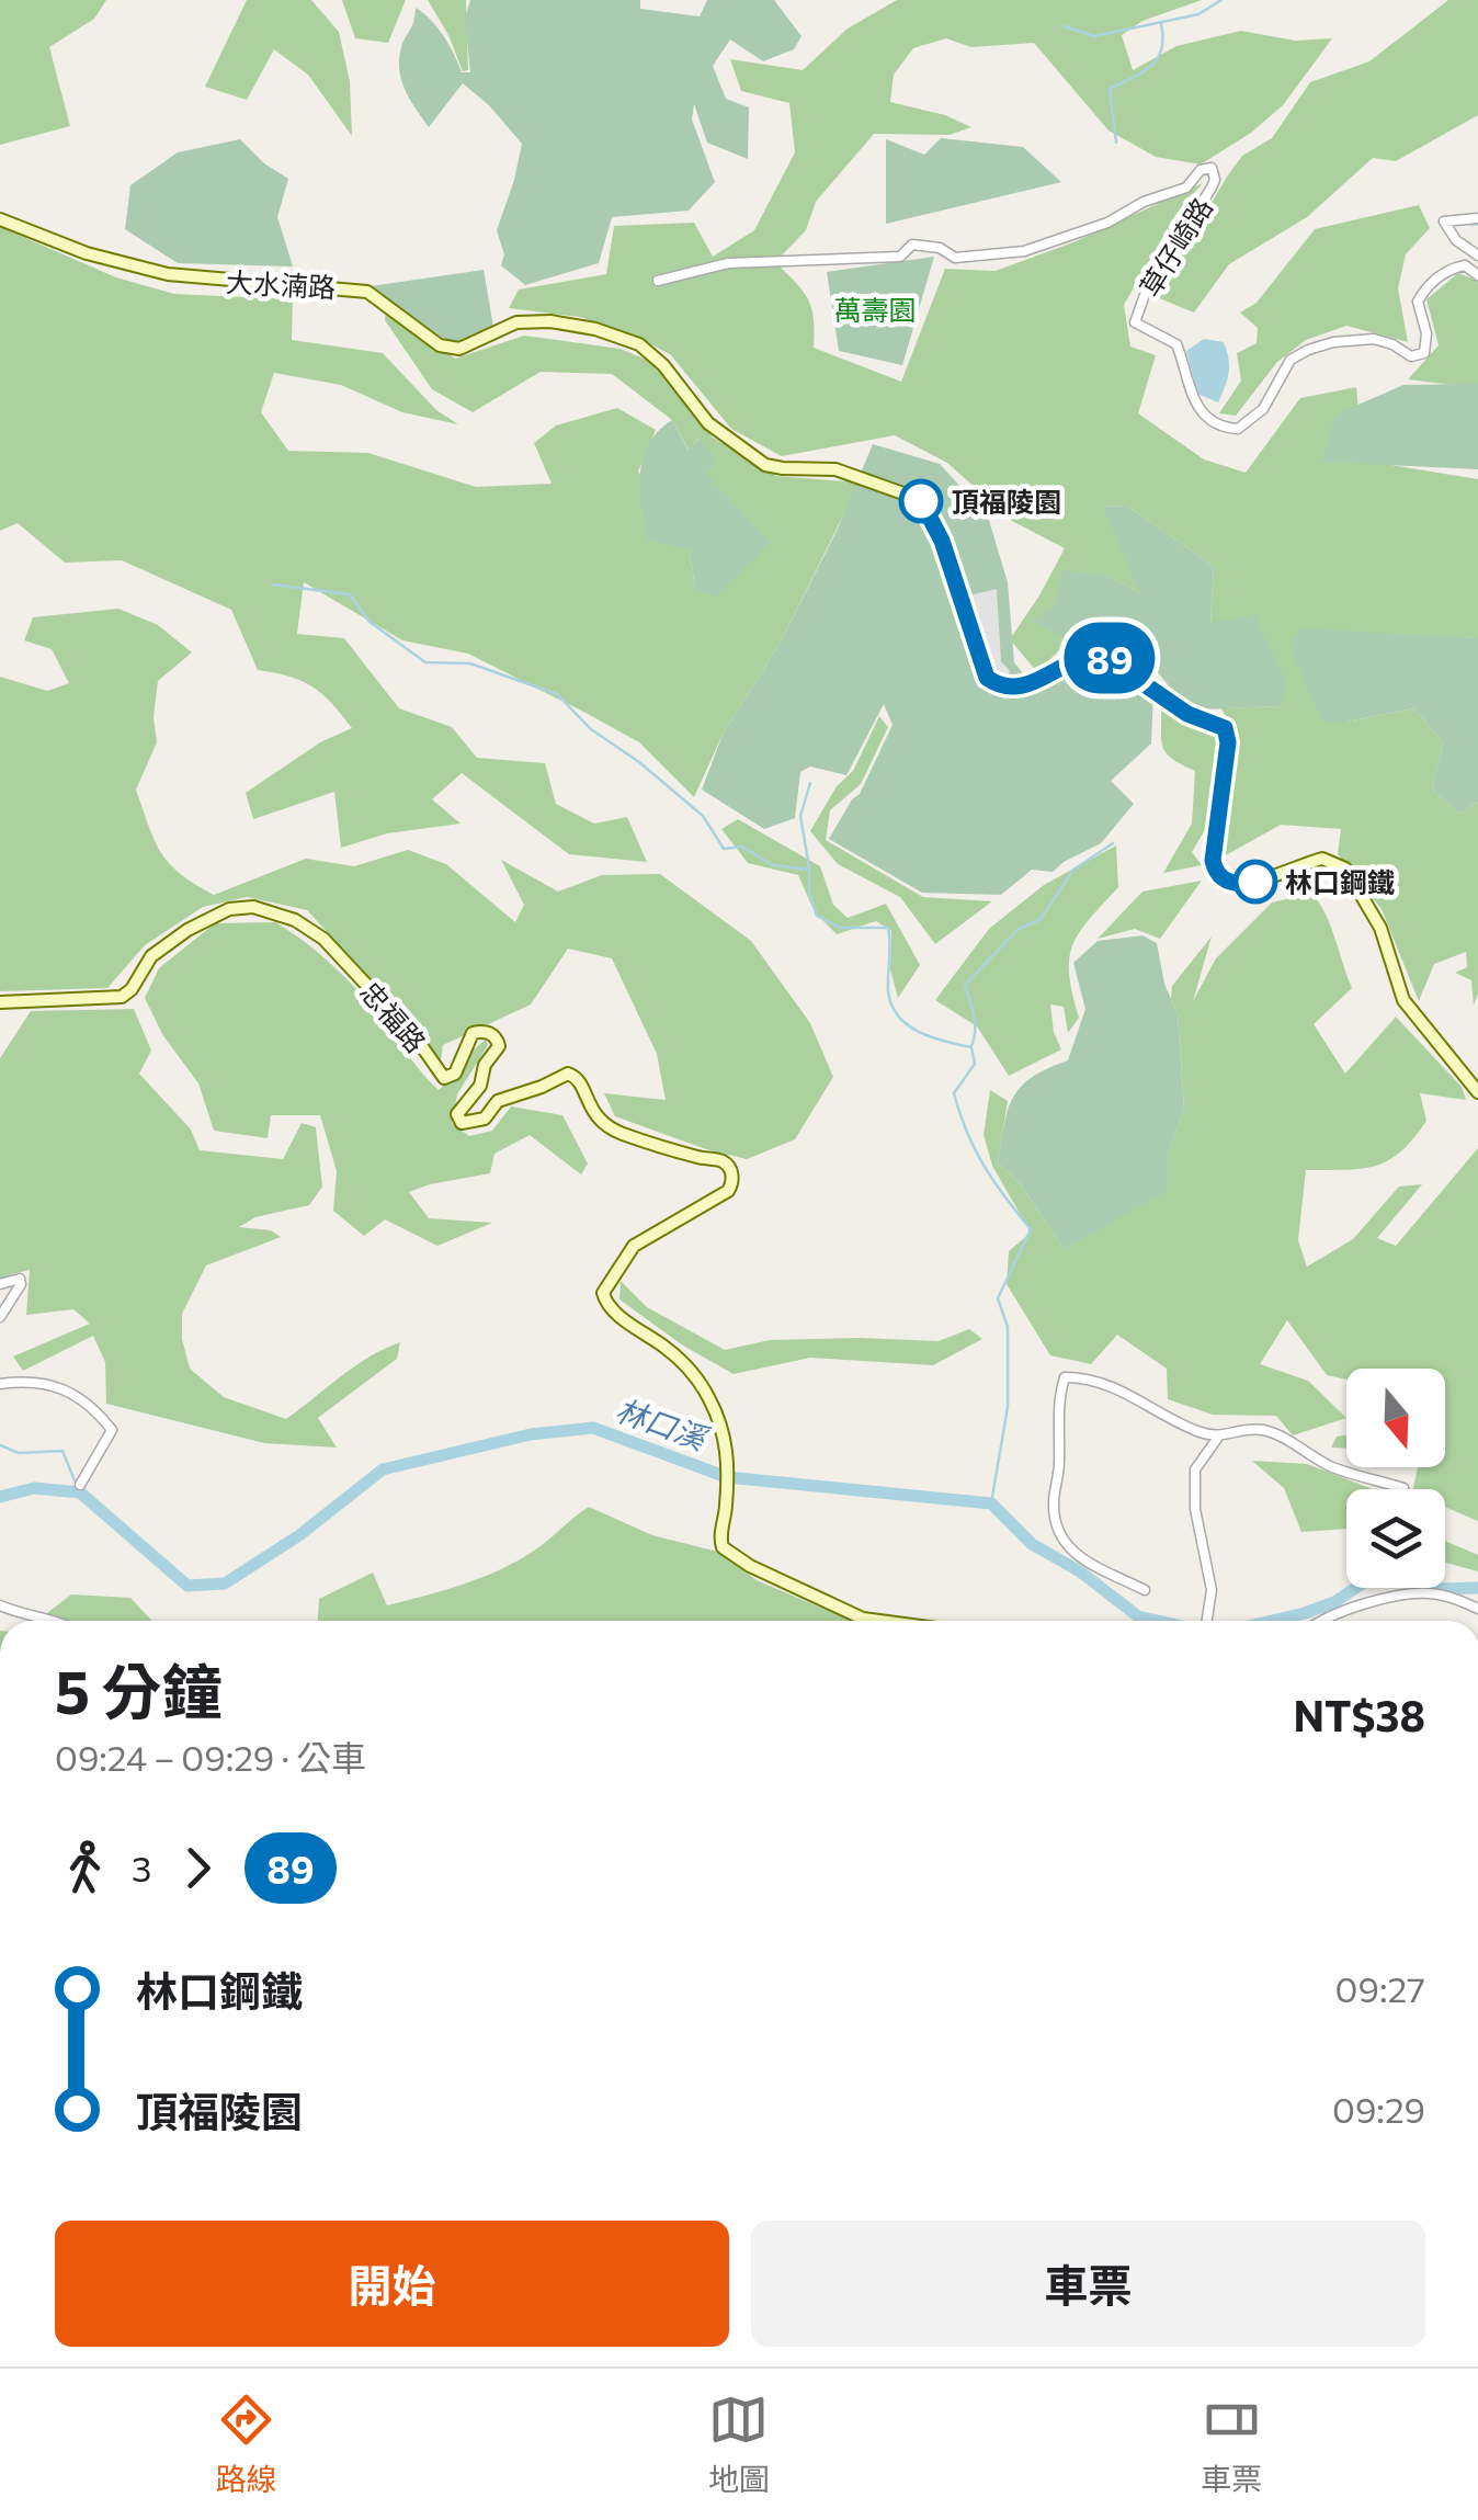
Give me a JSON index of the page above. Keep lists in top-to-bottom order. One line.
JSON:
{"streets":{"street":["草仔崎路","大水湳路","忠福路"]},"water":["林口溪"],"parks":["萬壽園"],"places":["頂福陵園","林口鋼鐵"],"lines":["bus line 89"],"north":"bottom","page":{"on_map":"89","heading":["5 分鐘","09:24 – 09:29 · 公車","NT$38"],"legs":["3","89"],"list":[{"name":"林口鋼鐵","value":"09:27"},{"name":"頂福陵園","value":"09:29"}],"buttons":["開始","車票"],"tabs":["路線","地圖","車票"]}}
